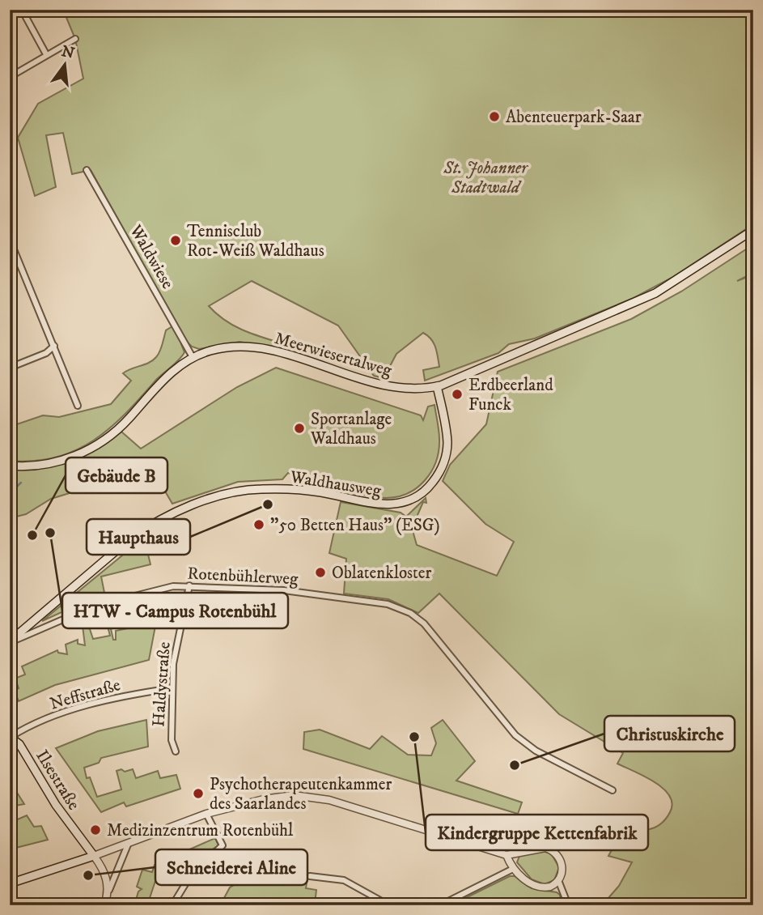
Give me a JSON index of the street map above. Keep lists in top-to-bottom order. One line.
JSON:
{"streets":{"main road":["Meerwiesertalweg","Waldhausweg","Ilsestraße"],"street":["Waldwiese","Rotenbühlerweg","Haldystraße","Neffstraße"]},"crossings":[["Waldwiese","Meerwiesertalweg"],["Meerwiesertalweg","Waldhausweg"],["Rotenbühlerweg","Haldystraße"],["Haldystraße","Neffstraße"],["Neffstraße","Ilsestraße"]],"parks":["St. Johanner Stadtwald"],"places":["Abenteuerpark-Saar","Tennisclub Rot-Weiß Waldhaus","Erdbeerland Funck","Sportanlage Waldhaus","Haupthaus","\"50 Betten Haus\" (ESG)","HTW - Campus Rotenbühl","Gebäude B","Oblatenkloster","Kindergruppe Kettenfabrik","Christuskirche","Psychotherapeutenkammer des Saarlandes","Medizinzentrum Rotenbühl","Schneiderei Aline"],"north":"top"}
